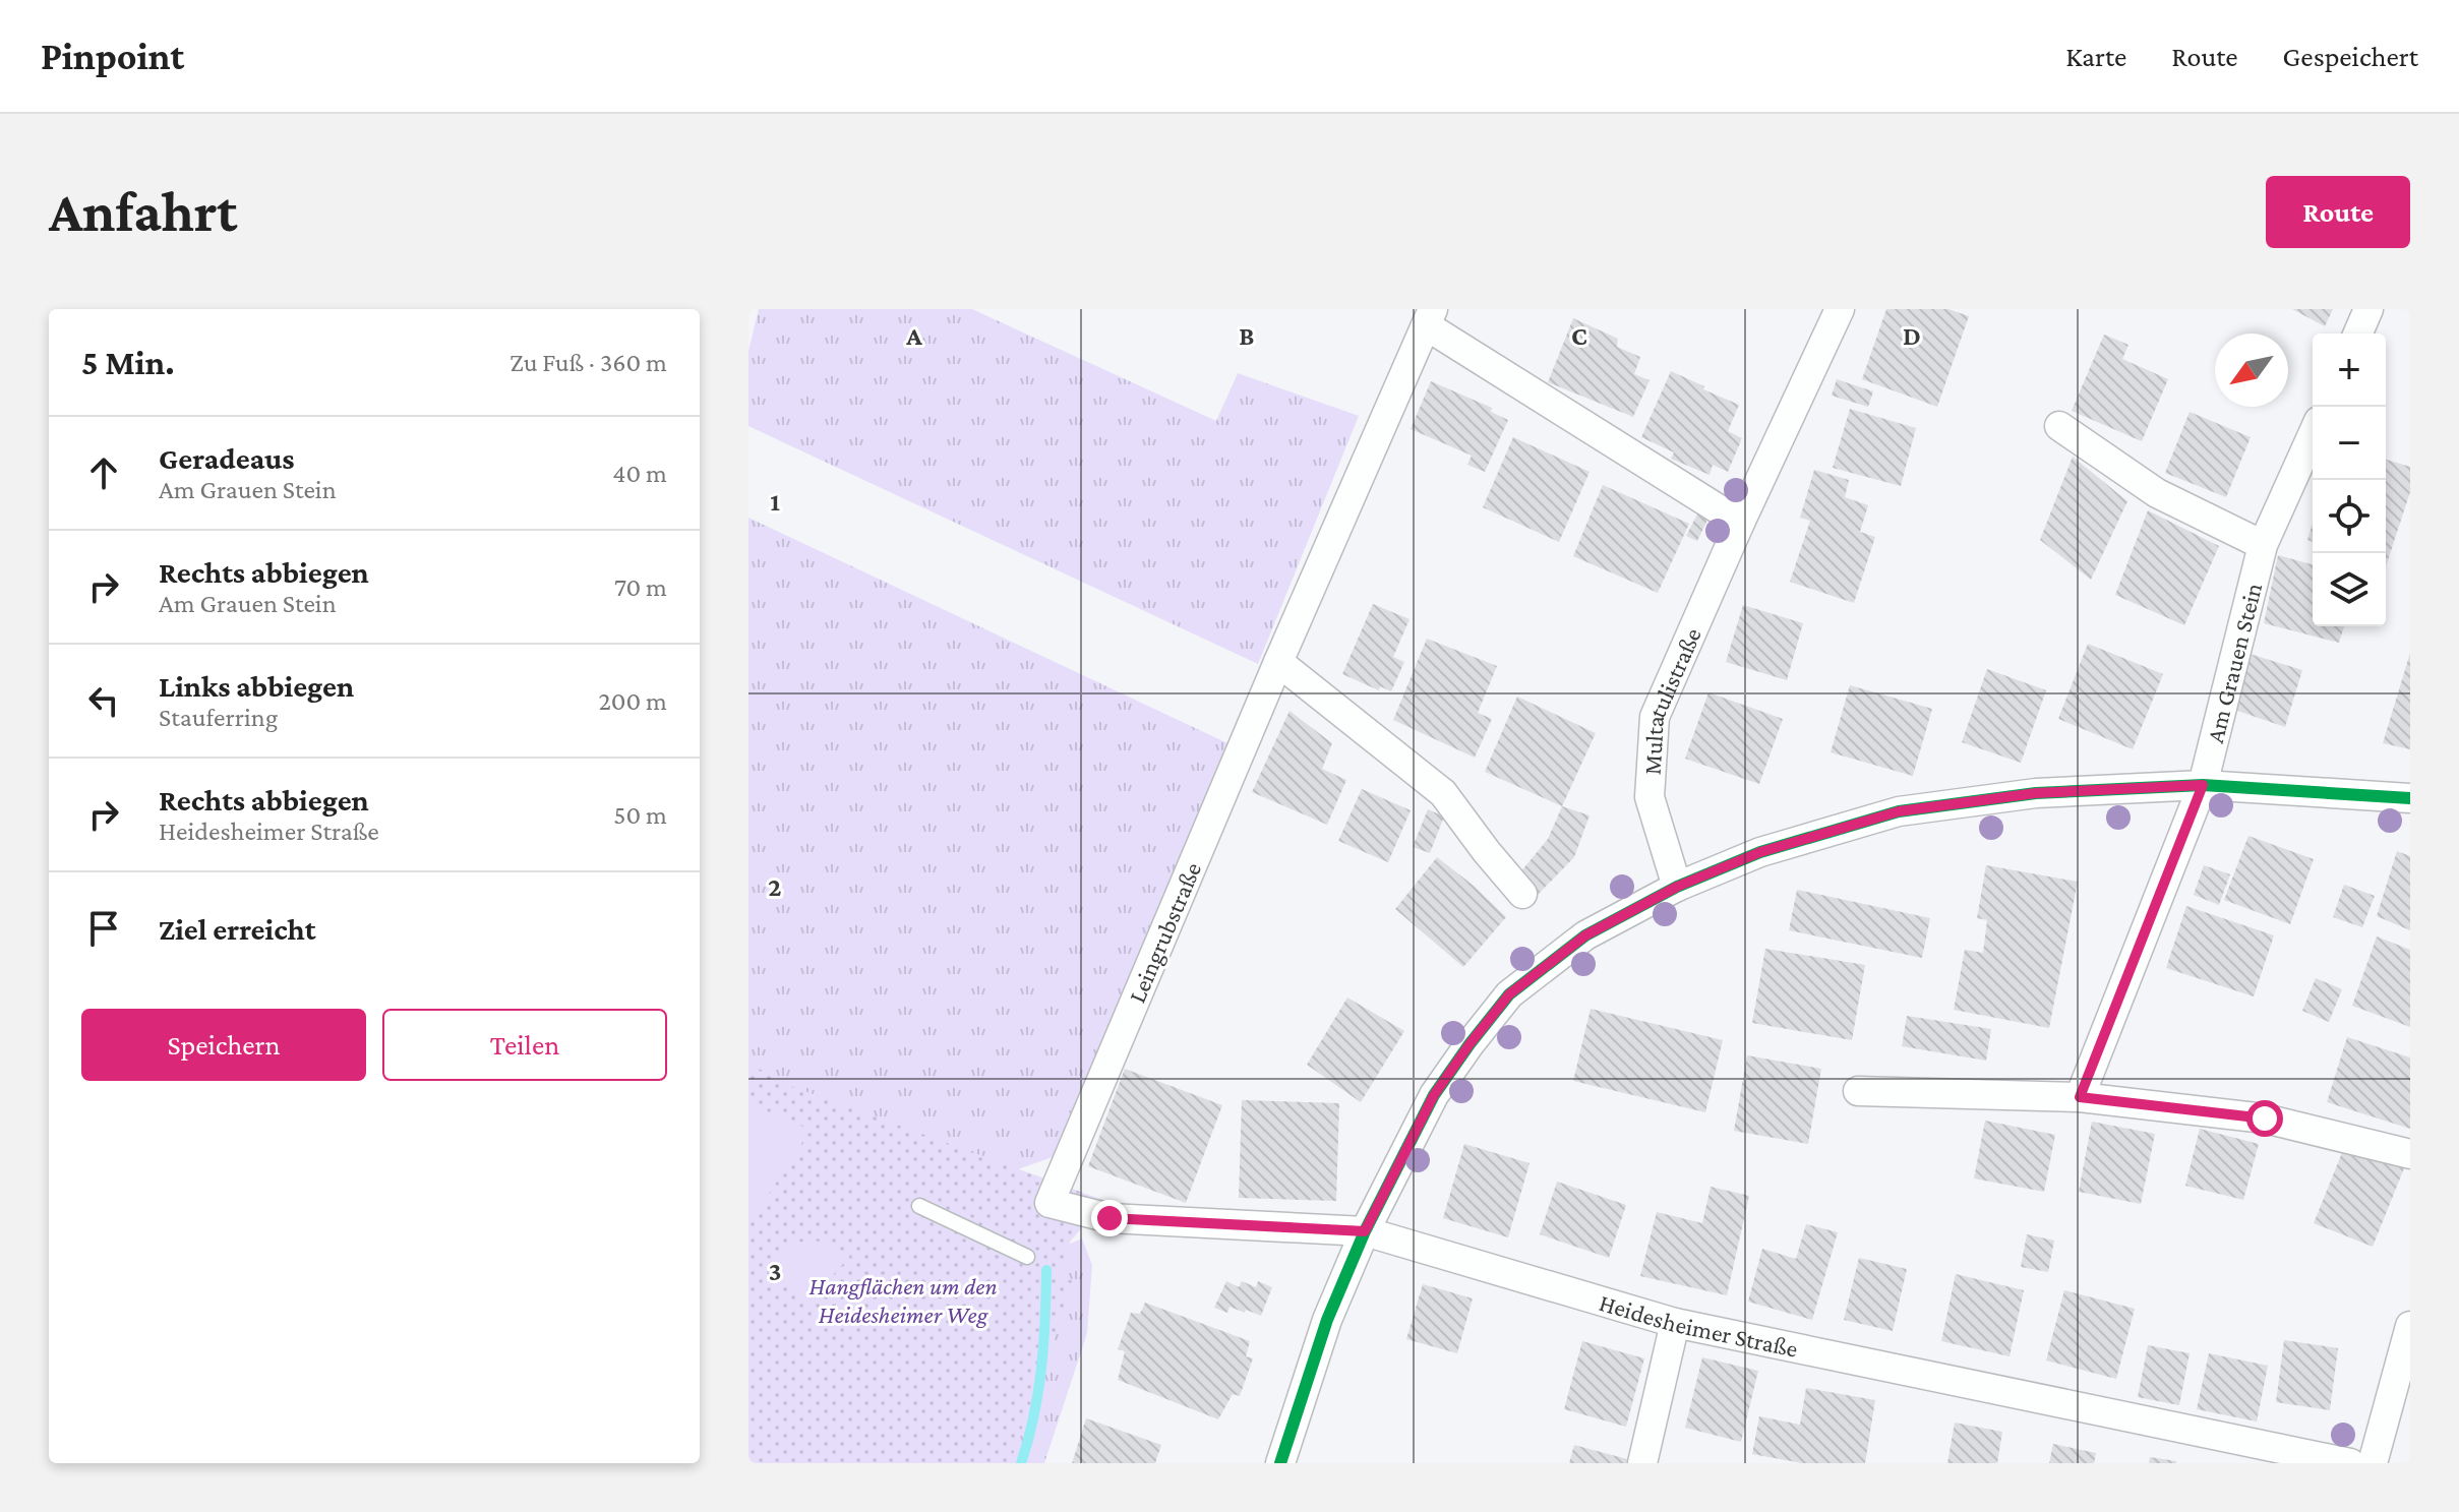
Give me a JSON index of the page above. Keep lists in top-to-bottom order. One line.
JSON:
{"streets":{"street":["Am Grauen Stein","Multatulistraße","Leingrubstraße","Heidesheimer Straße"]},"crossings":[["Leingrubstraße","Heidesheimer Straße"]],"parks":["Hangflächen um den Heidesheimer Weg"],"north":"bottom left","page":{"header":"Pinpoint","nav":["Karte","Route","Gespeichert"],"buttons":["Route",["Speichern","Teilen"]],"title":"Anfahrt","heading":["5 Min.","Zu Fuß · 360 m"],"map_buttons":["+","−"],"list":[["Geradeaus","Am Grauen Stein","40 m"],["Rechts abbiegen","Am Grauen Stein","70 m"],["Links abbiegen","Stauferring","200 m"],["Rechts abbiegen","Heidesheimer Straße","50 m"],"Ziel erreicht"]},"grid":{"columns":["A","B","C","D"],"rows":["1","2","3"]}}
